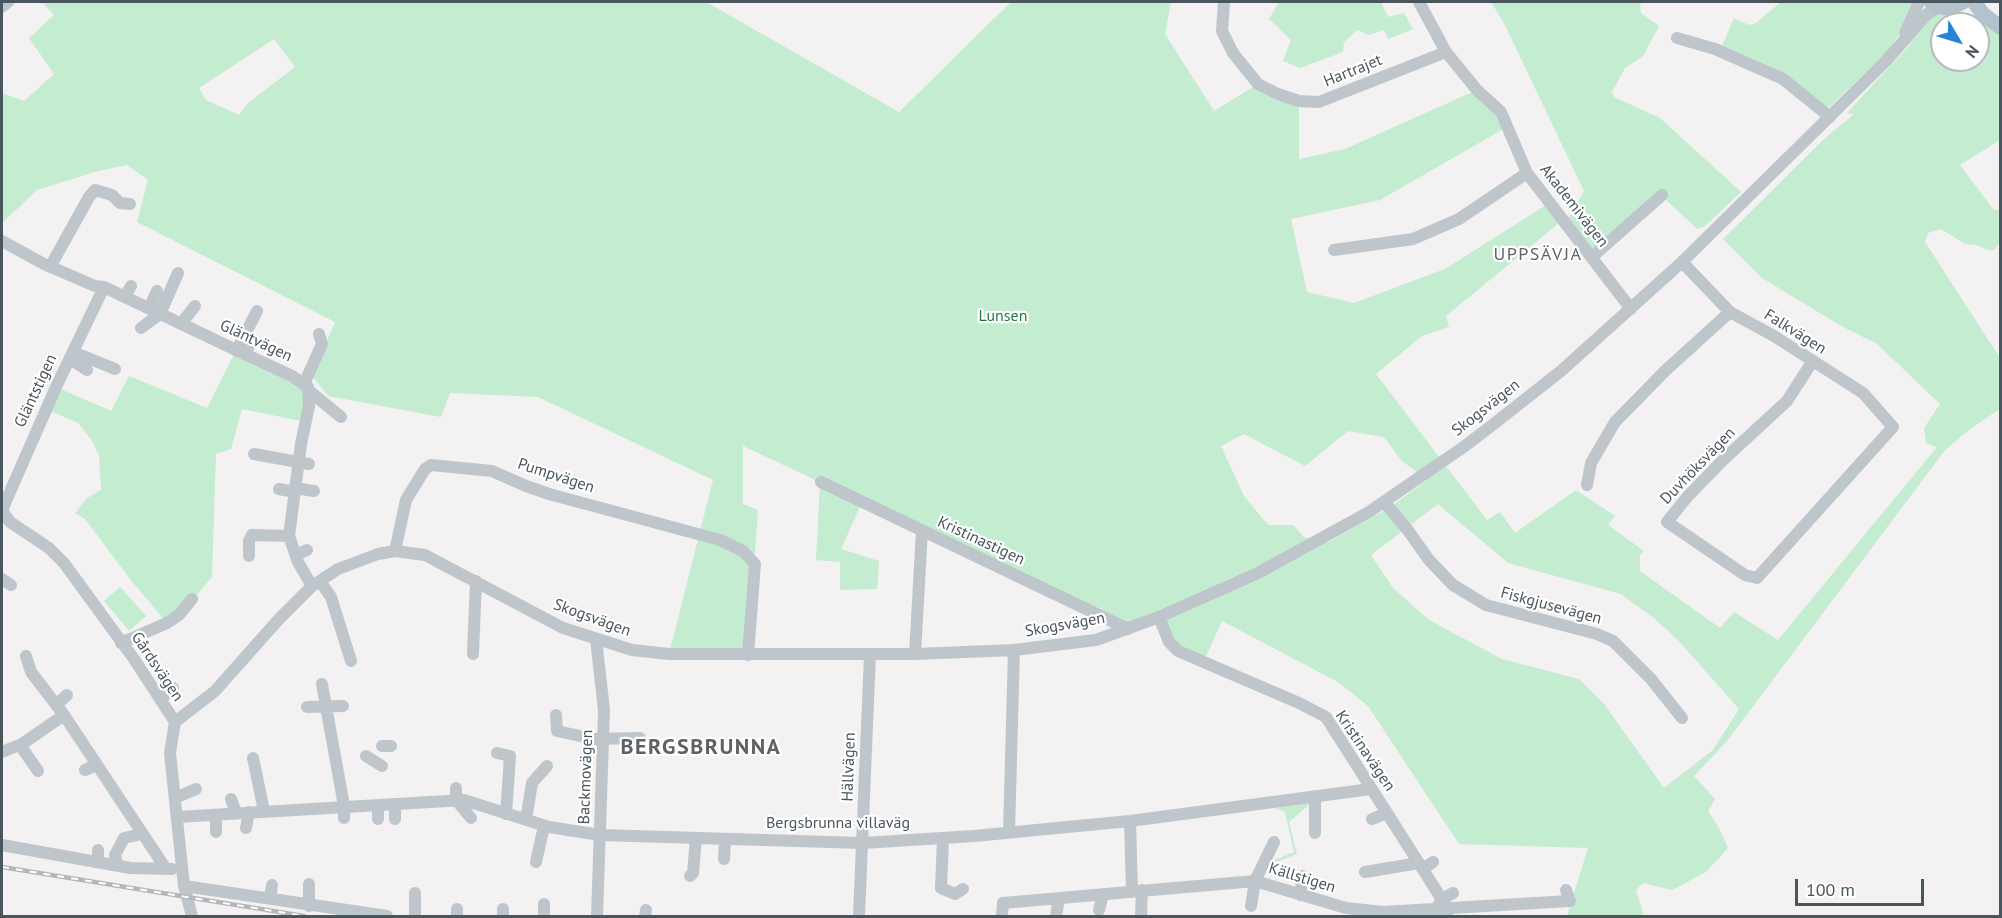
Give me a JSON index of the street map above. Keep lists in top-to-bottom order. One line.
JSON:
{"streets":{"street":["Hartrajet","Akademivägen","Falkvägen","Gläntvägen","Gläntstigen","Skogsvägen","Duvhöksvägen","Pumpvägen","Kristinastigen","Fiskgjusevägen","Gårdsvägen","Kristinavägen","Hällvägen","Backmovägen","Bergsbrunna villaväg","Källstigen"]},"crossings":[["Hartrajet","Akademivägen"],["Akademivägen","Skogsvägen"],["Falkvägen","Skogsvägen"],["Falkvägen","Duvhöksvägen"],["Gläntvägen","Gläntstigen"],["Gläntstigen","Gårdsvägen"],["Skogsvägen","Pumpvägen"],["Skogsvägen","Kristinastigen"],["Skogsvägen","Fiskgjusevägen"],["Skogsvägen","Gårdsvägen"],["Skogsvägen","Kristinavägen"],["Skogsvägen","Hällvägen"],["Skogsvägen","Backmovägen"],["Gårdsvägen","Bergsbrunna villaväg"],["Kristinavägen","Bergsbrunna villaväg"],["Kristinavägen","Källstigen"],["Hällvägen","Bergsbrunna villaväg"],["Backmovägen","Bergsbrunna villaväg"]],"districts":["UPPSÄVJA","BERGSBRUNNA"],"parks":["Lunsen"],"scale_bar":"100 m","north":"bottom right"}
